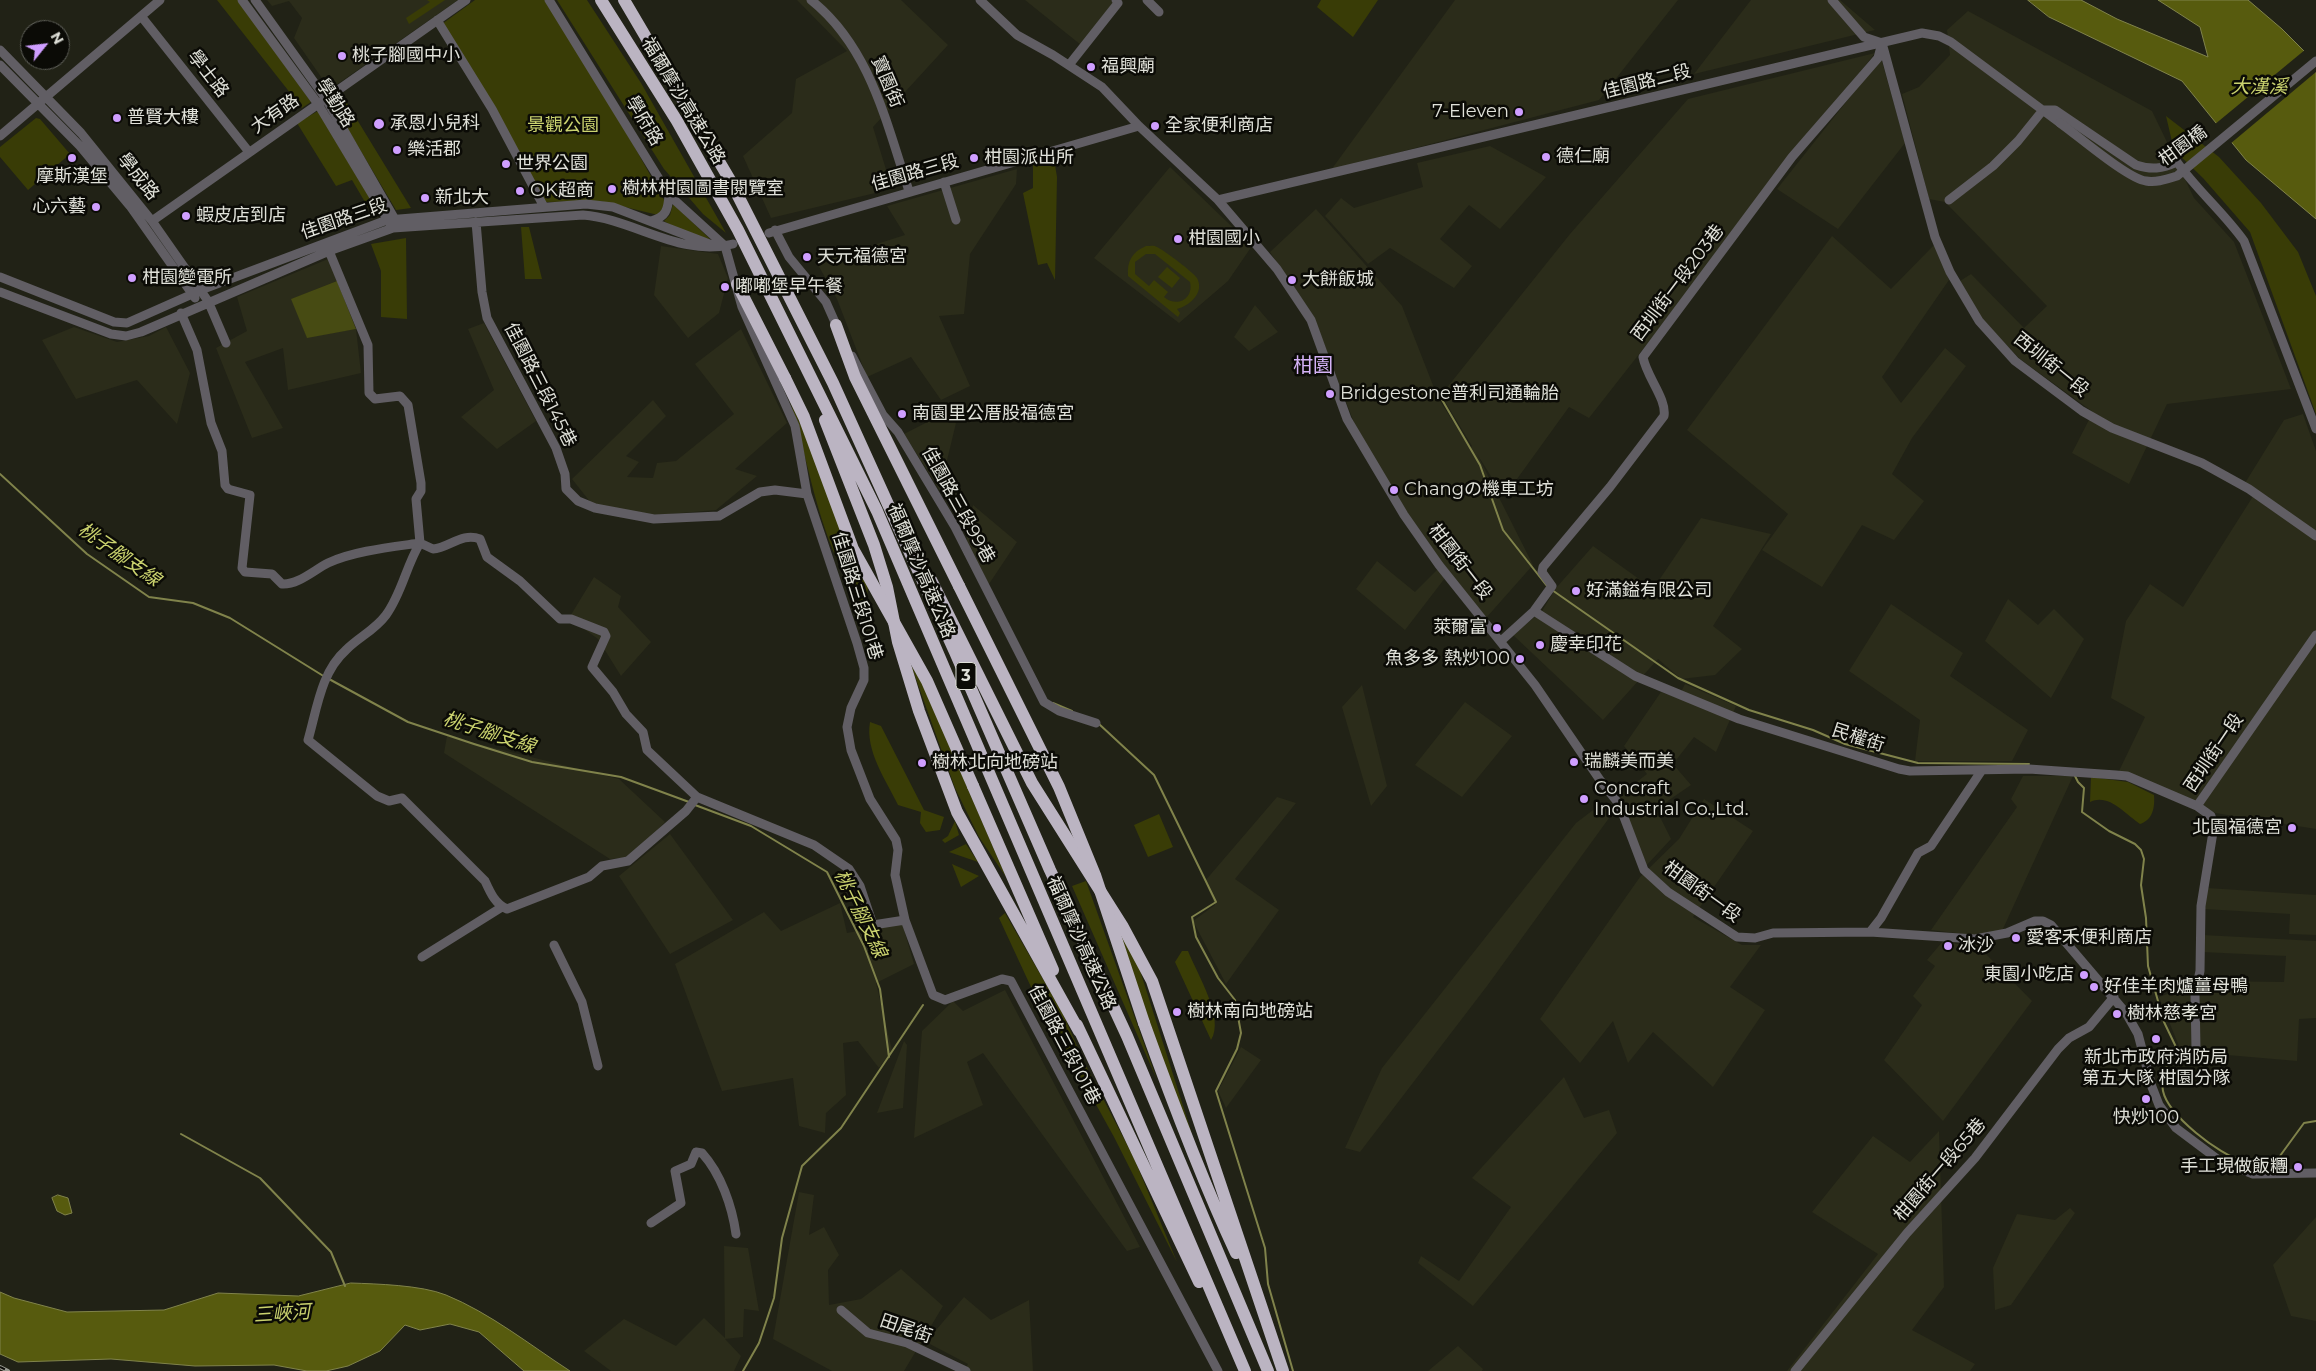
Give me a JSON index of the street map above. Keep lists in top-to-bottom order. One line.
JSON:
{"streets":{"highway":["福爾摩沙高速公路","3"],"street":["學士路","寶園街","佳園路二段","學勤路","大有路","學府路","柑園橋","佳園路三段","學成路","西圳街一段203巷","西圳街一段","佳園路三段145巷","佳園路三段99巷","柑園街一段","佳園路三段101巷","民權街","柑園街一段65巷","田尾街"]},"crossings":[["學士路","大有路"],["寶園街","佳園路三段"],["佳園路二段","柑園橋"],["佳園路二段","西圳街一段203巷"],["佳園路二段","西圳街一段"],["佳園路二段","柑園街一段"],["學勤路","大有路"],["學勤路","佳園路三段"],["大有路","學成路"],["學府路","佳園路三段"],["學府路","佳園路三段101巷"],["佳園路三段","學成路"],["佳園路三段","佳園路三段145巷"],["佳園路三段","佳園路三段99巷"],["佳園路三段","佳園路三段101巷"],["西圳街一段203巷","西圳街一段"],["西圳街一段203巷","柑園街一段"],["西圳街一段203巷","民權街"],["西圳街一段","民權街"],["佳園路三段145巷","佳園路三段101巷"],["柑園街一段","柑園街一段65巷"]],"districts":["柑園"],"water":["大漢溪","桃子腳支線","三峽河"],"parks":["景觀公園"],"places":["桃子腳國中小","福興廟","7-Eleven","普賢大樓","承恩小兒科","全家便利商店","樂活郡","德仁廟","摩斯漢堡","柑園派出所","世界公園","樹林柑園圖書閱覽室","OK超商","新北大","心六藝","蝦皮店到店","柑園國小","天元福德宮","柑園變電所","大餅飯城","嘟嘟堡早午餐","Bridgestone普利司通輪胎","南園里公厝股福德宮","Changの機車工坊","好滿鎰有限公司","萊爾富","慶幸印花","魚多多 熱炒100","瑞麟美而美","樹林北向地磅站","Concraft Industrial Co.,Ltd.","北園福德宮","愛客禾便利商店","冰沙","東園小吃店","好佳羊肉爐薑母鴨","樹林南向地磅站","樹林慈孝宮","新北市政府消防局 第五大隊 柑園分隊","快炒100","手工現做飯糰"],"north":"top right"}
